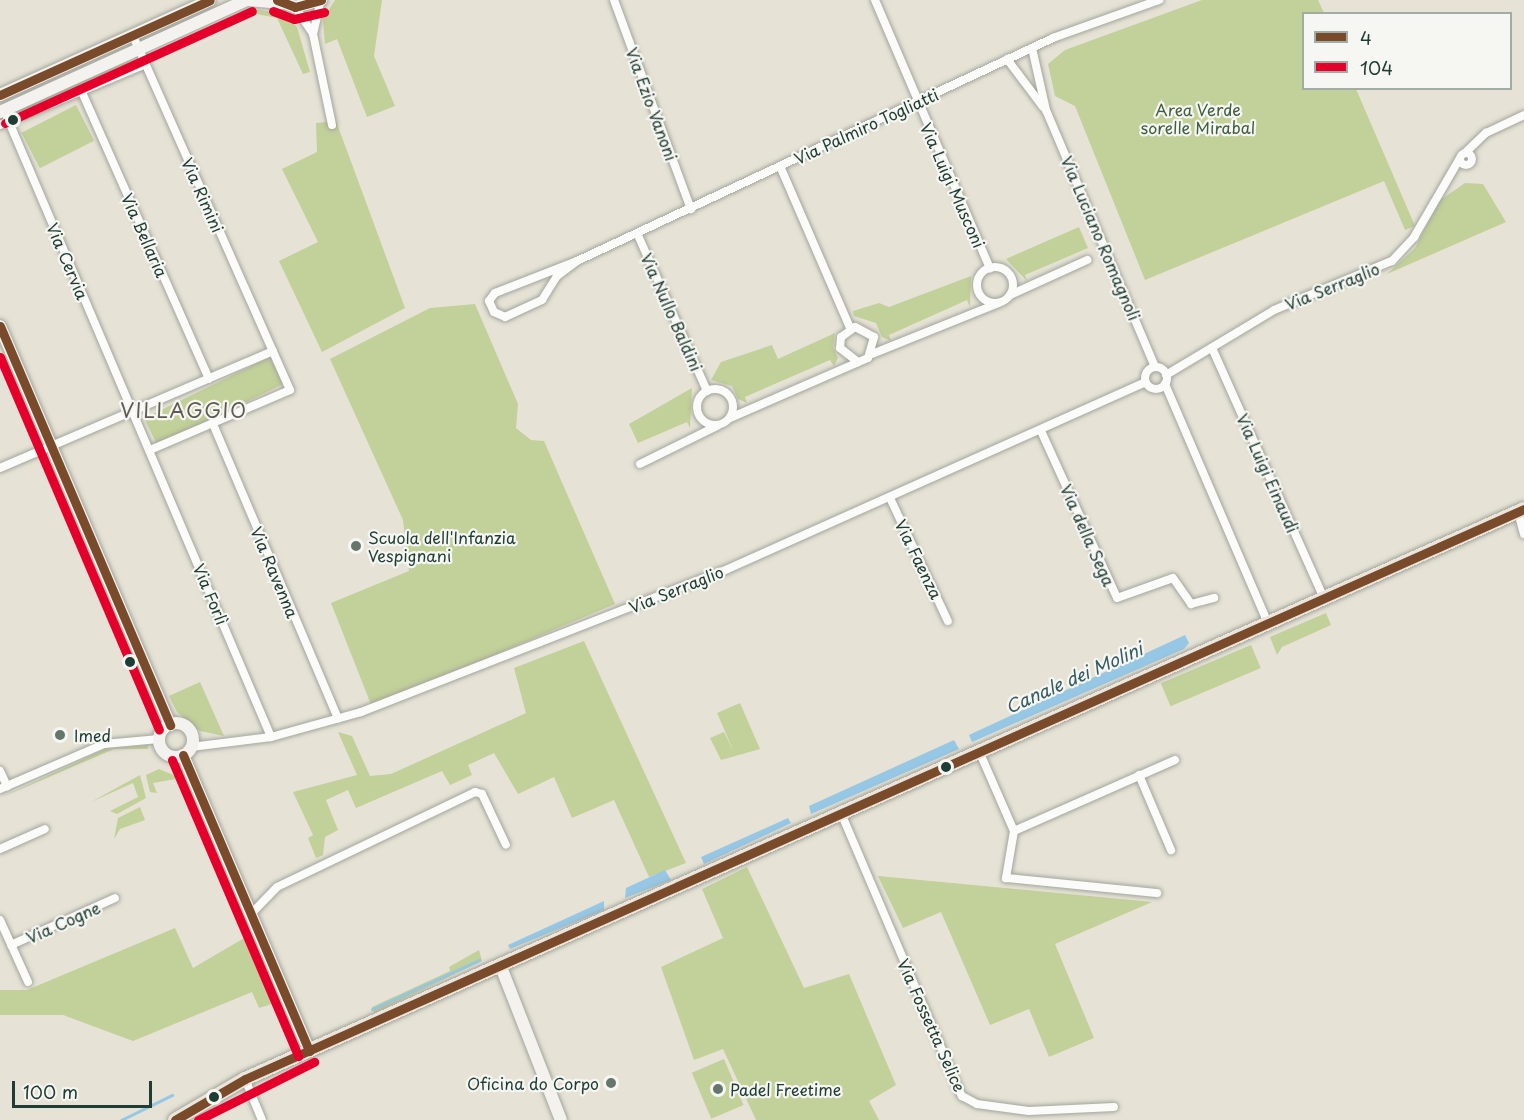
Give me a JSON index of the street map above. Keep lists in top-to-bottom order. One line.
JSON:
{"streets":{"street":["Via Ezio Vanoni","Via Palmiro Togliatti","Via Luigi Musconi","Via Rimini","Via Bellaria","Via Luciano Romagnoli","Via Cervia","Via Serraglio","Via Nullo Baldini","Via Luigi Einaudi","Via della Sega","Via Faenza","Via Ravenna","Via Forlì","Via Cogne","Via Fossetta Selice"]},"crossings":[["Via Ezio Vanoni","Via Palmiro Togliatti"],["Via Palmiro Togliatti","Via Luigi Musconi"],["Via Palmiro Togliatti","Via Luciano Romagnoli"],["Via Palmiro Togliatti","Via Nullo Baldini"],["Via Rimini","Via Ravenna"],["Via Cervia","Via Forlì"],["Via Serraglio","Via Luigi Einaudi"],["Via Serraglio","Via della Sega"],["Via Serraglio","Via Faenza"],["Via Serraglio","Via Ravenna"],["Via Serraglio","Via Forlì"]],"districts":["VILLAGGIO"],"water":["Canale dei Molini"],"parks":["Area Verde sorelle Mirabal"],"places":["Scuola dell'Infanzia Vespignani","Imed","Oficina do Corpo","Padel Freetime"],"lines":["transit line 4","transit line 104"],"legend":["4","104"],"scale_bar":"100 m"}
